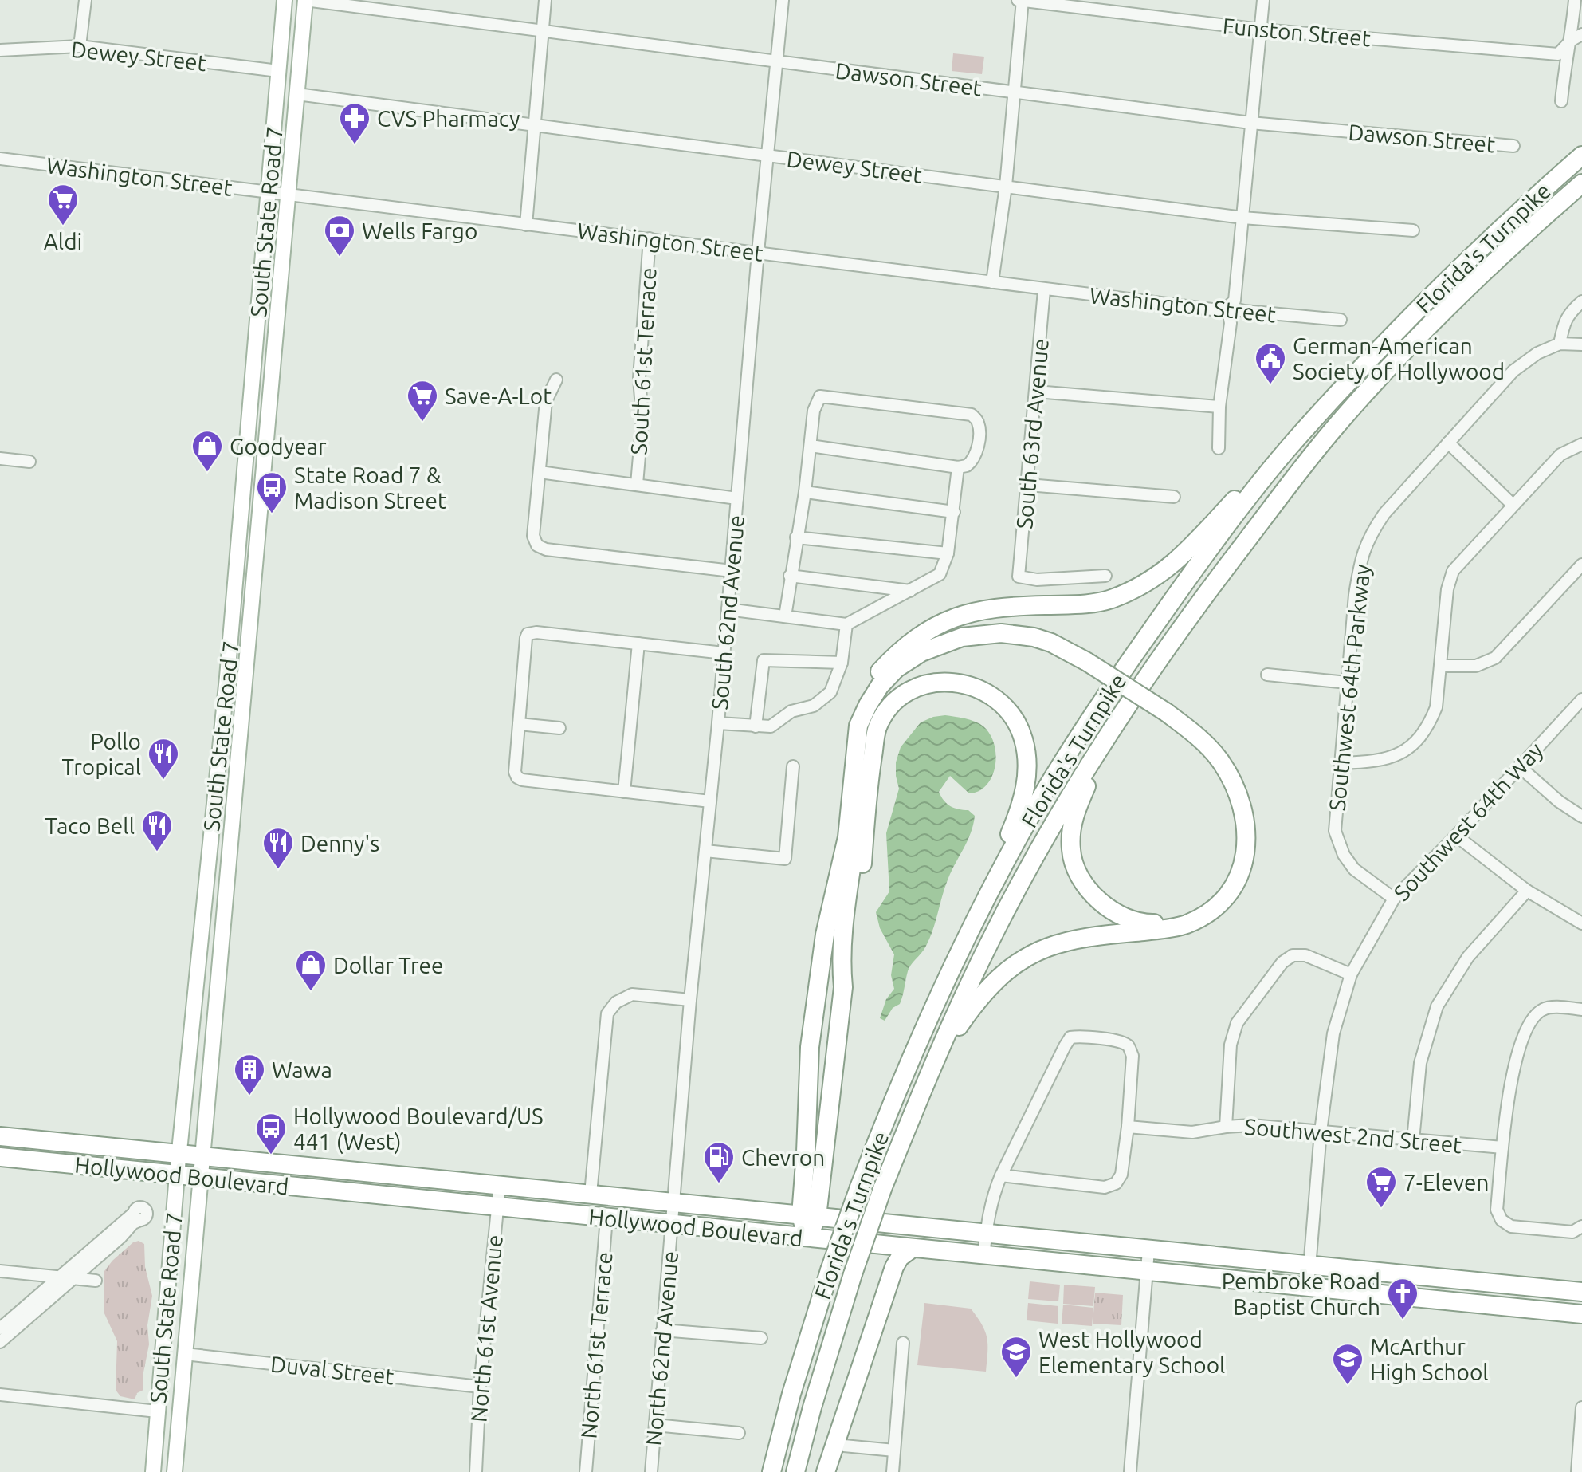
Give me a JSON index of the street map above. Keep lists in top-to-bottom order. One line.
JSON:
{"streets":{"highway":["Florida's Turnpike","Hollywood Boulevard"],"main road":["South State Road 7"],"street":["Funston Street","Dewey Street","Dawson Street","Washington Street","South 61st Terrace","South 63rd Avenue","South 62nd Avenue","Southwest 64th Parkway","Southwest 64th Way","Southwest 2nd Street","North 61st Avenue","North 61st Terrace","North 62nd Avenue","Duval Street"]},"crossings":[["Dewey Street","South State Road 7"],["Dewey Street","South 62nd Avenue"],["Dawson Street","South State Road 7"],["Dawson Street","South 62nd Avenue"],["Washington Street","South State Road 7"],["Washington Street","South 61st Terrace"],["Washington Street","South 63rd Avenue"],["Washington Street","South 62nd Avenue"],["South State Road 7","Hollywood Boulevard"],["South State Road 7","Duval Street"],["South 62nd Avenue","Hollywood Boulevard"],["South 62nd Avenue","North 62nd Avenue"],["Southwest 64th Parkway","Southwest 64th Way"],["Southwest 64th Way","Southwest 2nd Street"],["Southwest 64th Way","Hollywood Boulevard"],["Hollywood Boulevard","North 61st Avenue"],["Hollywood Boulevard","North 61st Terrace"],["Hollywood Boulevard","North 62nd Avenue"],["North 61st Avenue","Duval Street"]],"places":{"pharmacy":["CVS Pharmacy"],"supermarket":["Aldi","Save-A-Lot","7-Eleven"],"bank":["Wells Fargo"],"public building":["German-American Society of Hollywood"],"shop":["Goodyear","Dollar Tree"],"bus stop":["State Road 7 & Madison Street","Hollywood Boulevard/US 441 (West)"],"restaurant":["Pollo Tropical","Taco Bell","Denny's"],"building":["Wawa"],"fuel station":["Chevron"],"church":["Pembroke Road Baptist Church"],"school or university":["West Hollywood Elementary School","McArthur High School"]}}
